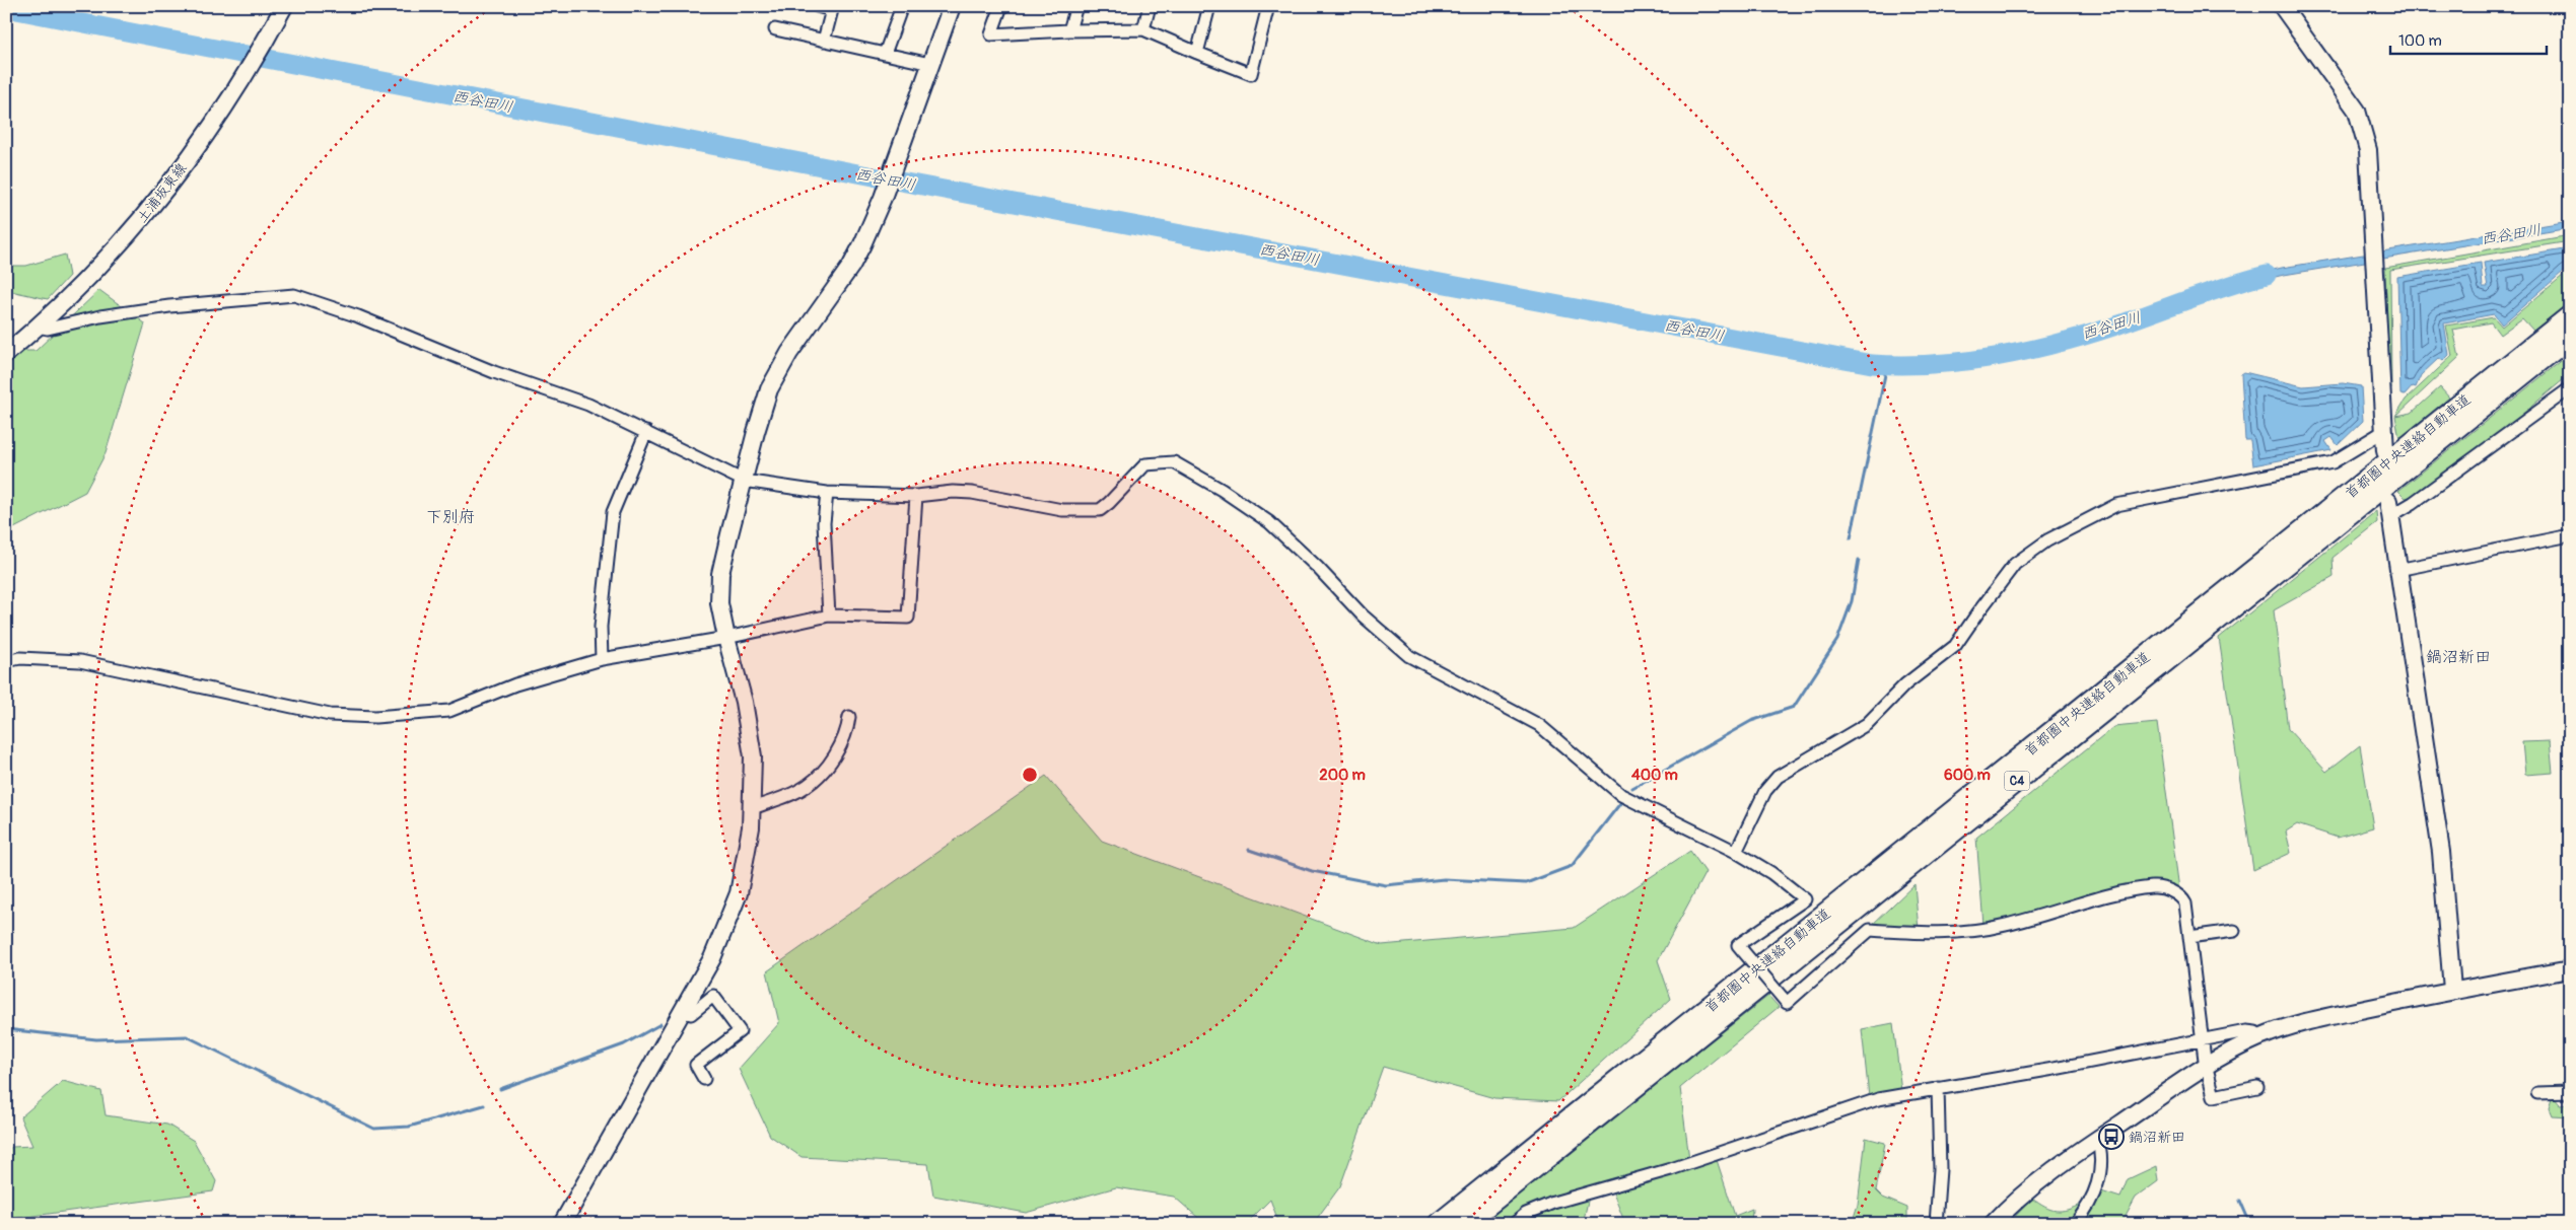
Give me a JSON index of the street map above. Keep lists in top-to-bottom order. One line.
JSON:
{"streets":{"highway":["首都圏中央連絡自動車道","C4"],"street":["土浦坂東線"]},"districts":["下別府","鍋沼新田"],"water":["西谷田川"],"places":{"bus stop":["鍋沼新田"]},"scale_bar":"100 m","rings":["200 m","400 m","600 m"]}
